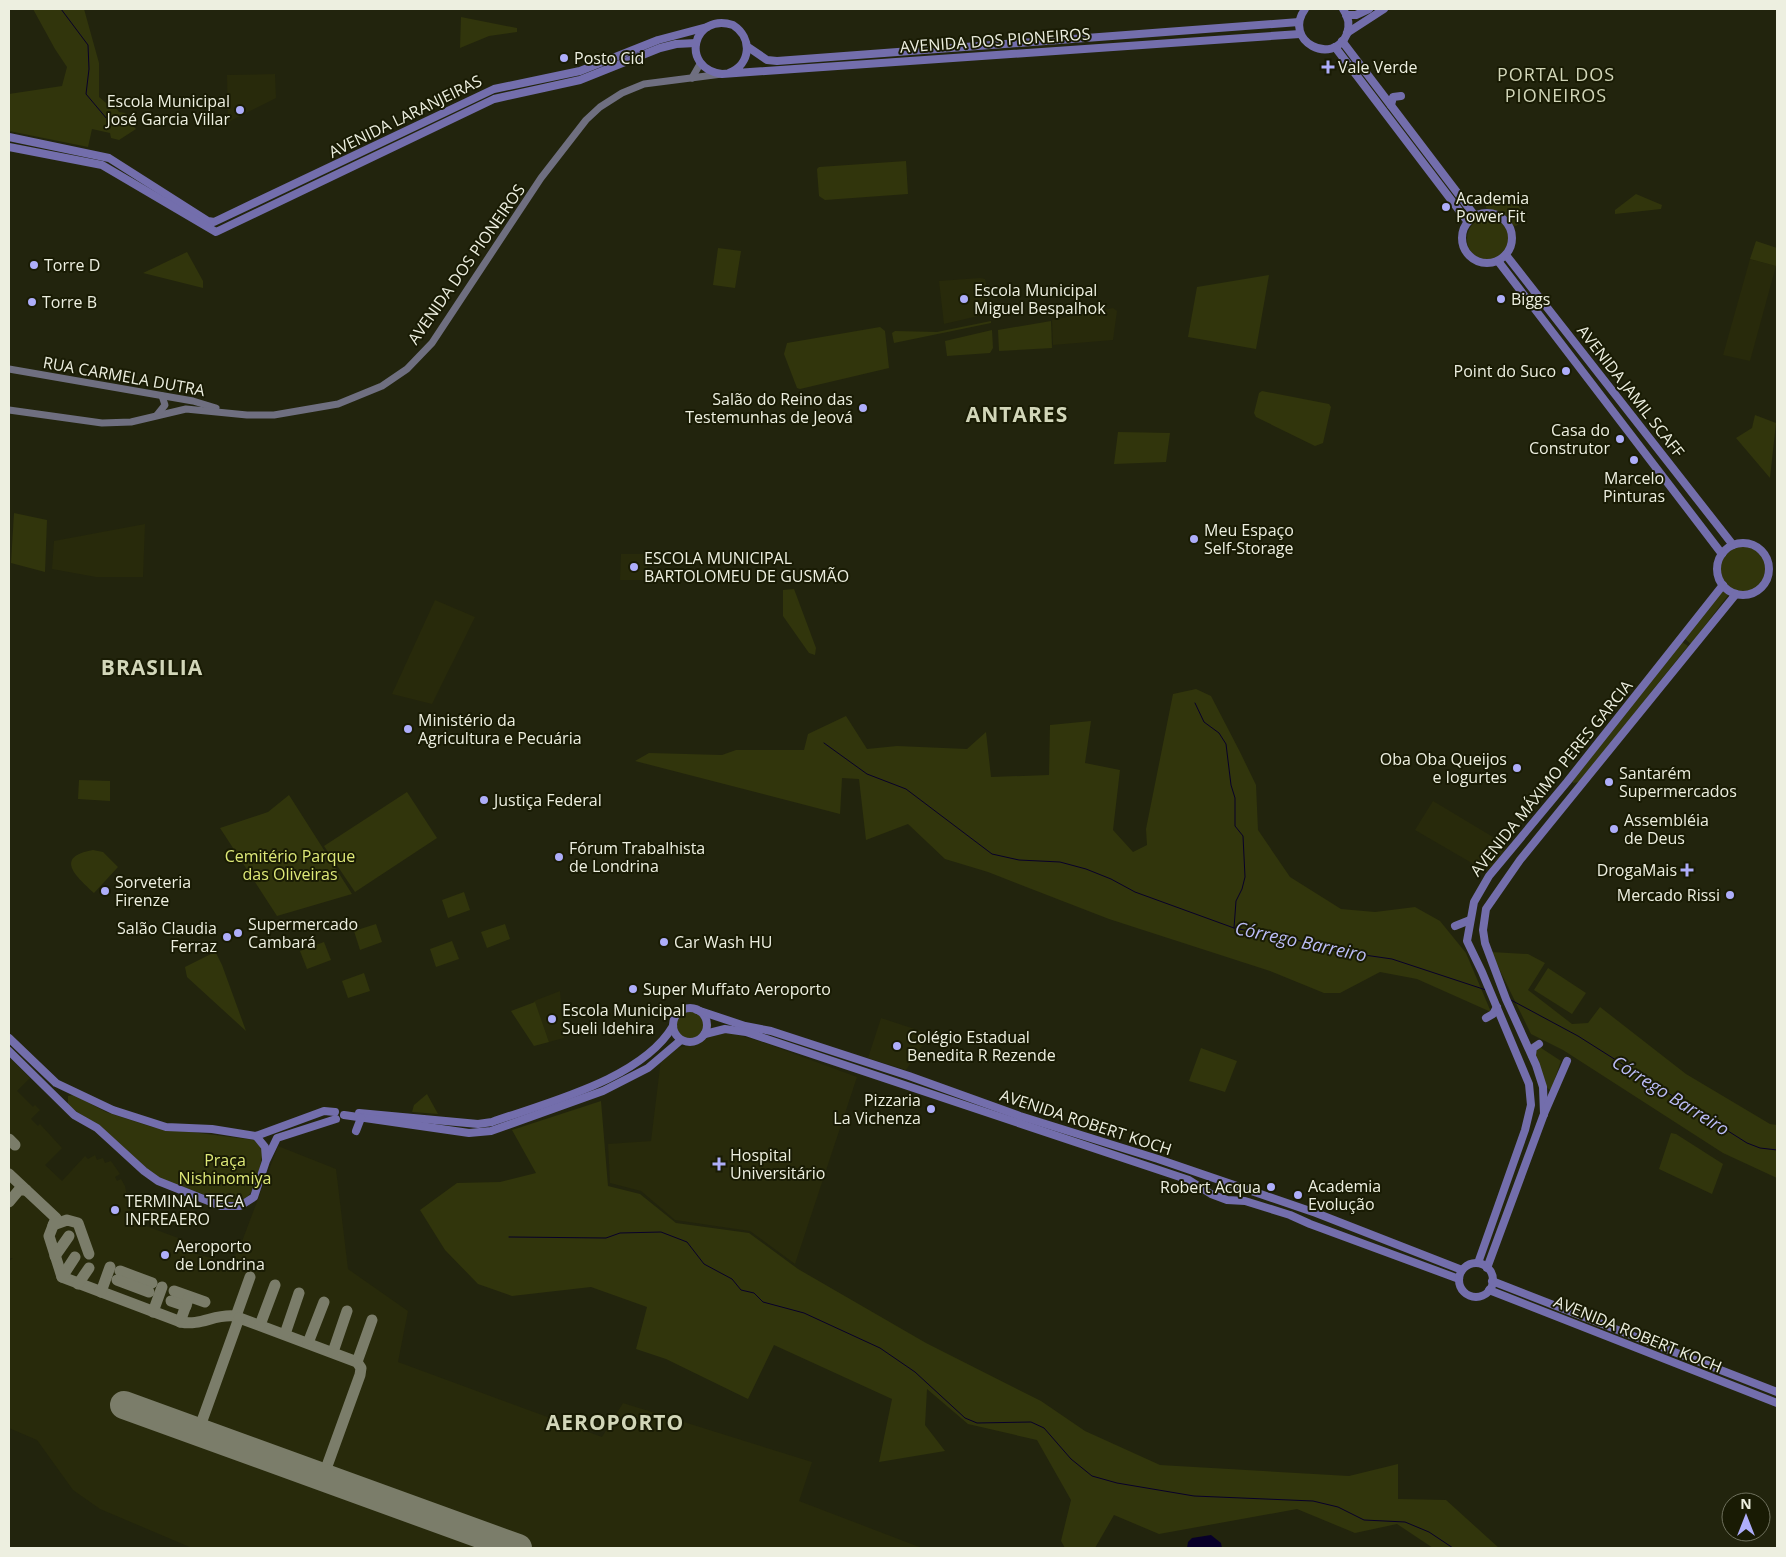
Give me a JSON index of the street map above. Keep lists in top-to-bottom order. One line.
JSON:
{"streets":{"main road":["AVENIDA DOS PIONEIROS","AVENIDA LARANJEIRAS","RUA CARMELA DUTRA","AVENIDA JAMIL SCAFF","AVENIDA MÁXIMO PERES GARCIA","AVENIDA ROBERT KOCH"]},"crossings":[["AVENIDA DOS PIONEIROS","AVENIDA LARANJEIRAS"],["AVENIDA DOS PIONEIROS","RUA CARMELA DUTRA"],["AVENIDA JAMIL SCAFF","AVENIDA MÁXIMO PERES GARCIA"],["AVENIDA MÁXIMO PERES GARCIA","AVENIDA ROBERT KOCH"]],"districts":["PORTAL DOS PIONEIROS","ANTARES","BRASILIA","AEROPORTO"],"water":["Córrego Barreiro"],"parks":["Cemitério Parque das Oliveiras","Praça Nishinomiya"],"places":{"other":["Posto Cid","Escola Municipal José Garcia Villar","Academia Power Fit","Torre D","Escola Municipal Miguel Bespalhok","Biggs","Torre B","Point do Suco","Salão do Reino das Testemunhas de Jeová","Casa do Construtor","Marcelo Pinturas","Meu Espaço Self-Storage","ESCOLA MUNICIPAL BARTOLOMEU DE GUSMÃO","Ministério da Agricultura e Pecuária","Oba Oba Queijos e Iogurtes","Santarém Supermercados","Justiça Federal","Assembléia de Deus","Fórum Trabalhista de Londrina","Sorveteria Firenze","Mercado Rissi","Supermercado Cambará","Salão Claudia Ferraz","Car Wash HU","Super Muffato Aeroporto","Escola Municipal Sueli Idehira","Colégio Estadual Benedita R Rezende","Pizzaria La Vichenza","Robert Acqua","Academia Evolução","TERMINAL TECA INFREAERO","Aeroporto de Londrina"],"health":["Vale Verde","DrogaMais","Hospital Universitário"]},"north":"top"}
